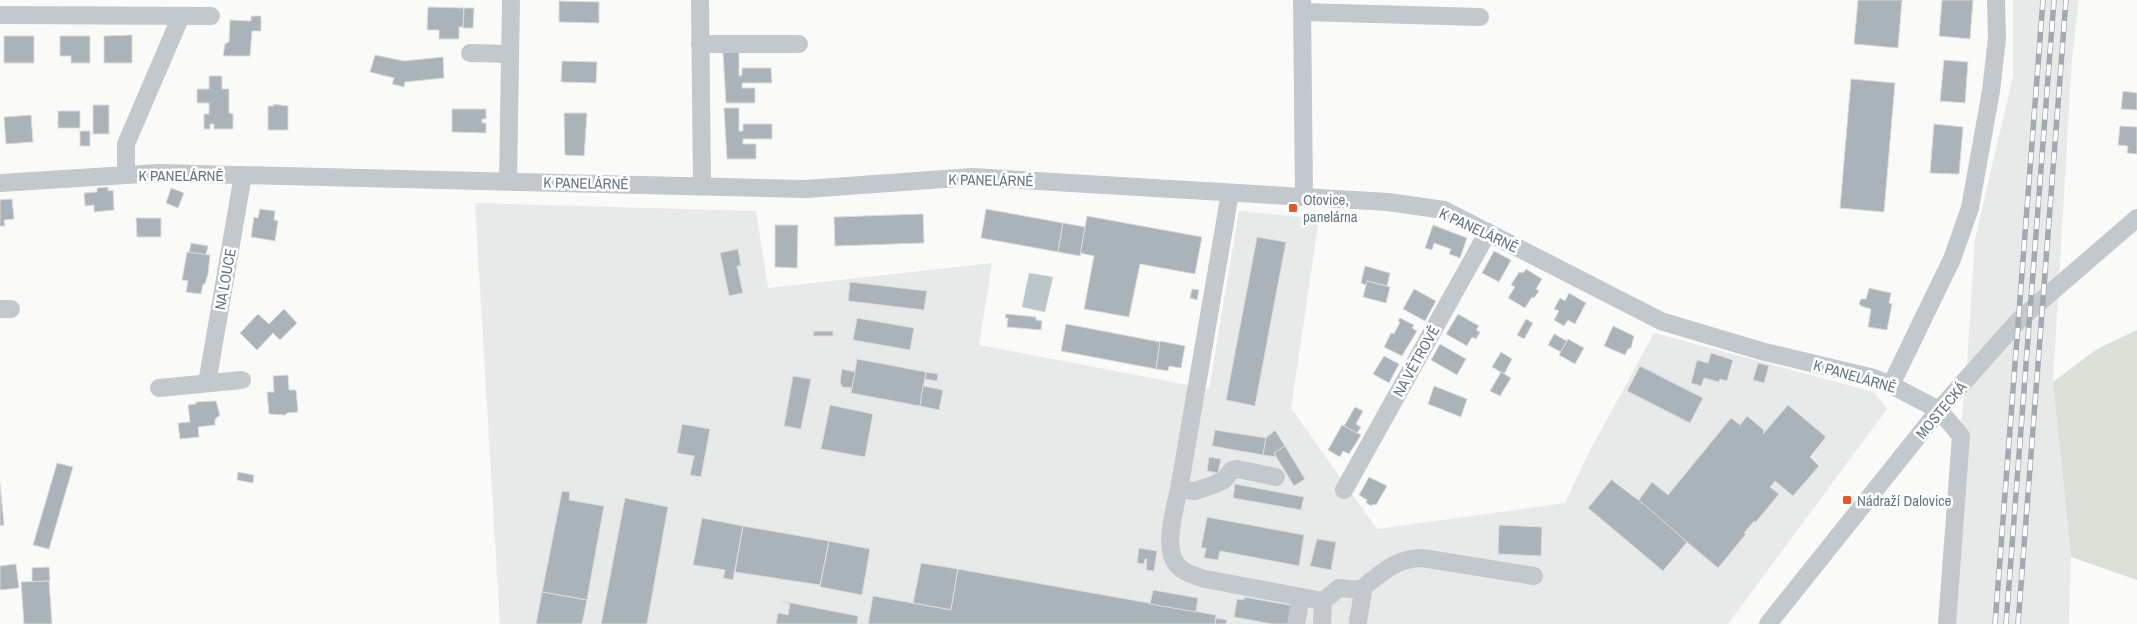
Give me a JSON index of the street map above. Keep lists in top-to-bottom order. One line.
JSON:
{"streets":{"street":["K PANELÁRNĚ","NA LOUCE","NA VĚTROVĚ","MOSTECKÁ"]},"crossings":[["K PANELÁRNĚ","NA LOUCE"],["K PANELÁRNĚ","NA VĚTROVĚ"],["K PANELÁRNĚ","MOSTECKÁ"]],"places":{"transit":["Otovice, panelárna","Nádraží Dalovice"]}}
